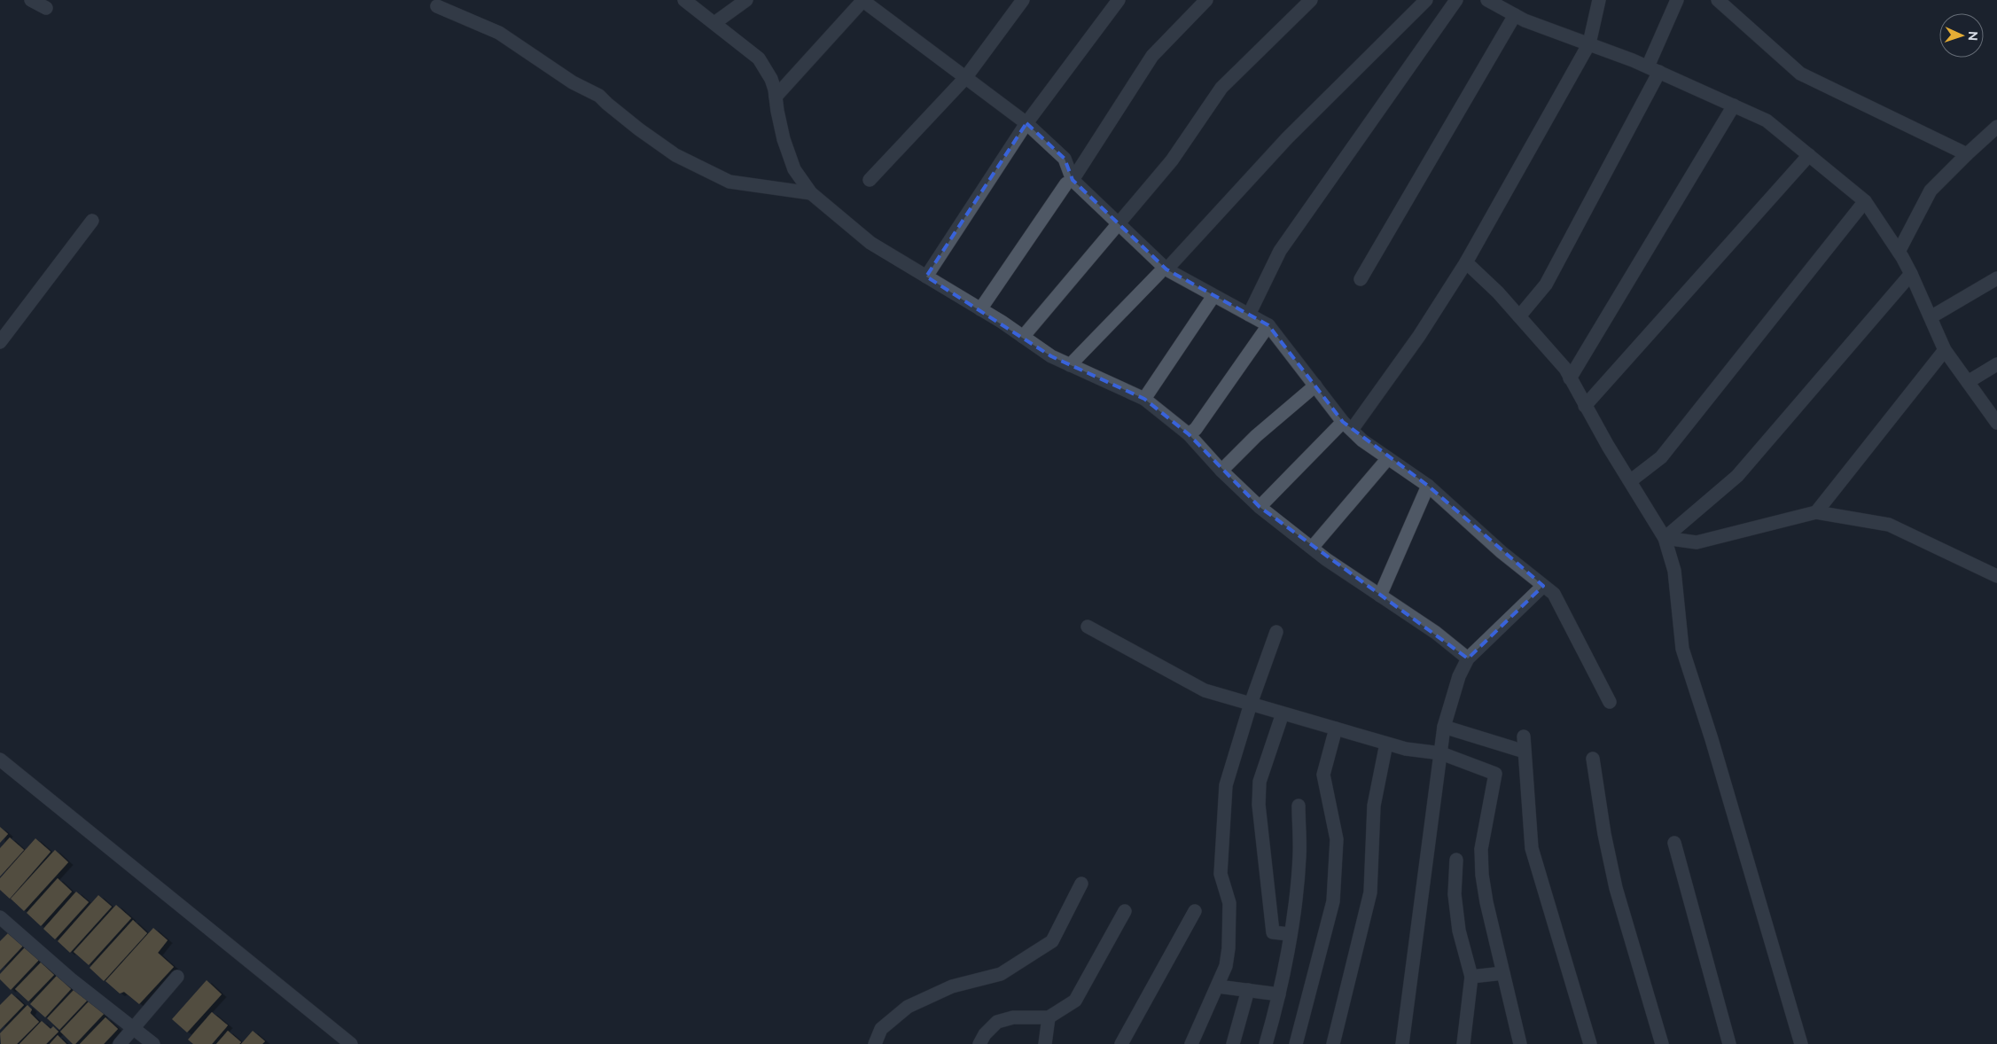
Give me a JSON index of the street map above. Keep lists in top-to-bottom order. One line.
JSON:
{"north":"right"}
